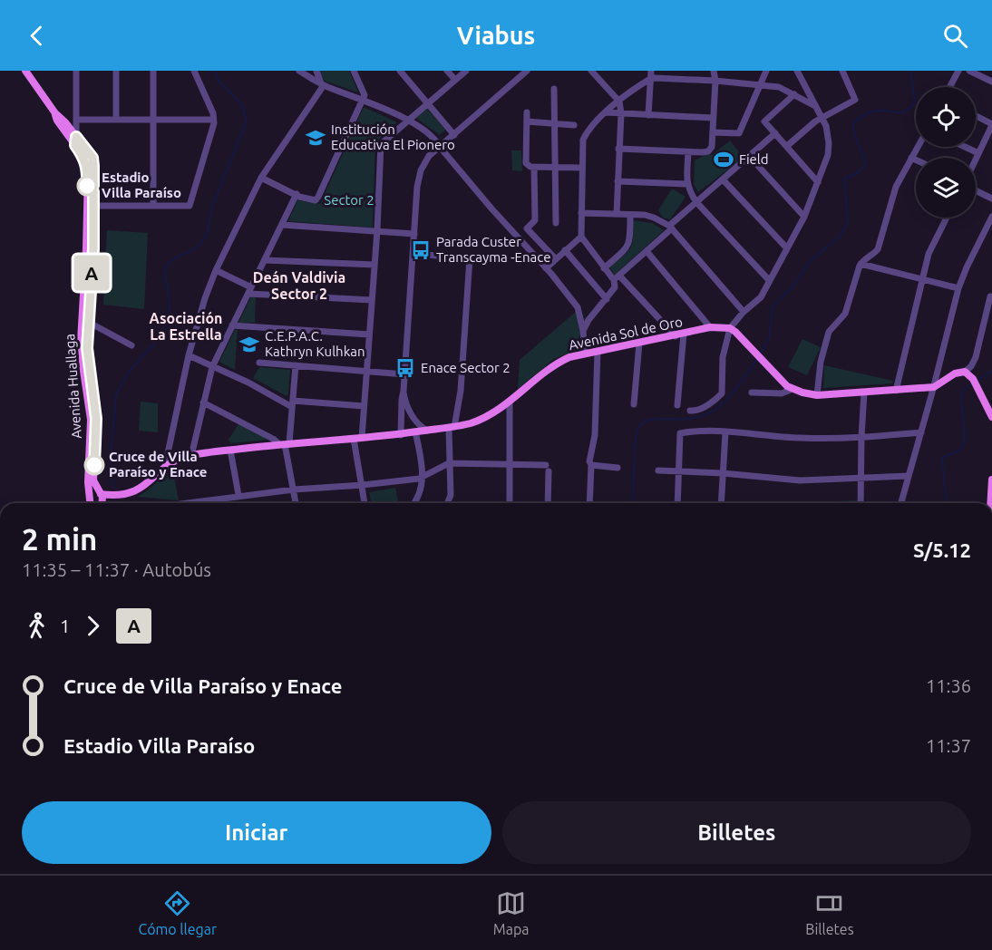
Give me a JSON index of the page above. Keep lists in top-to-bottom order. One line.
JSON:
{"streets":{"main road":["Avenida Sol de Oro","Avenida Huallaga"]},"crossings":[["Avenida Sol de Oro","Avenida Huallaga"]],"districts":["Deán Valdivia Sector 2","Asociación La Estrella"],"parks":["Sector 2"],"places":{"school or university":["Institución Educativa El Pionero","C.E.P.A.C. Kathryn Kulhkan"],"sports":["Field"],"other":["Estadio Villa Paraíso","Cruce de Villa Paraíso y Enace"],"bus stop":["Parada Custer Transcayma -Enace","Enace Sector 2"]},"lines":["bus line A"],"page":{"header":"Viabus","on_map":"A","heading":["2 min","11:35 – 11:37 · Autobús","S/5.12"],"legs":["1","A"],"list":[{"name":"Cruce de Villa Paraíso y Enace","value":"11:36"},{"name":"Estadio Villa Paraíso","value":"11:37"}],"buttons":["Iniciar","Billetes"],"tabs":["Cómo llegar","Mapa","Billetes"]}}
